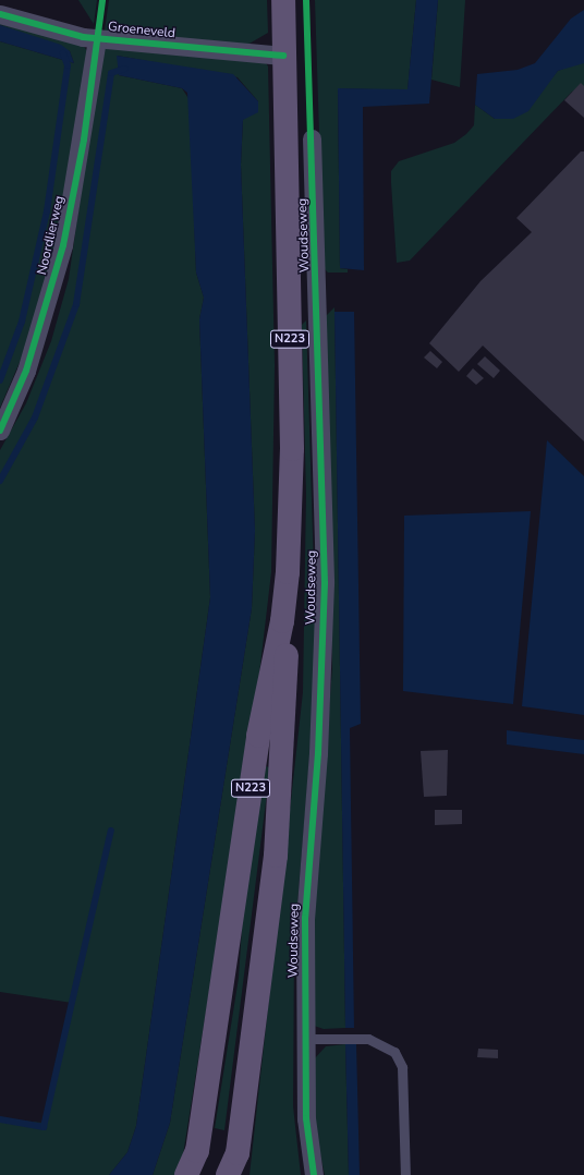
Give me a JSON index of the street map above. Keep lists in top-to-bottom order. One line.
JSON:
{"streets":{"main road":["Woudseweg","N223"],"street":["Groeneveld","Noordlierweg"]},"crossings":[["Groeneveld","Noordlierweg"],["Groeneveld","Woudseweg"]]}
